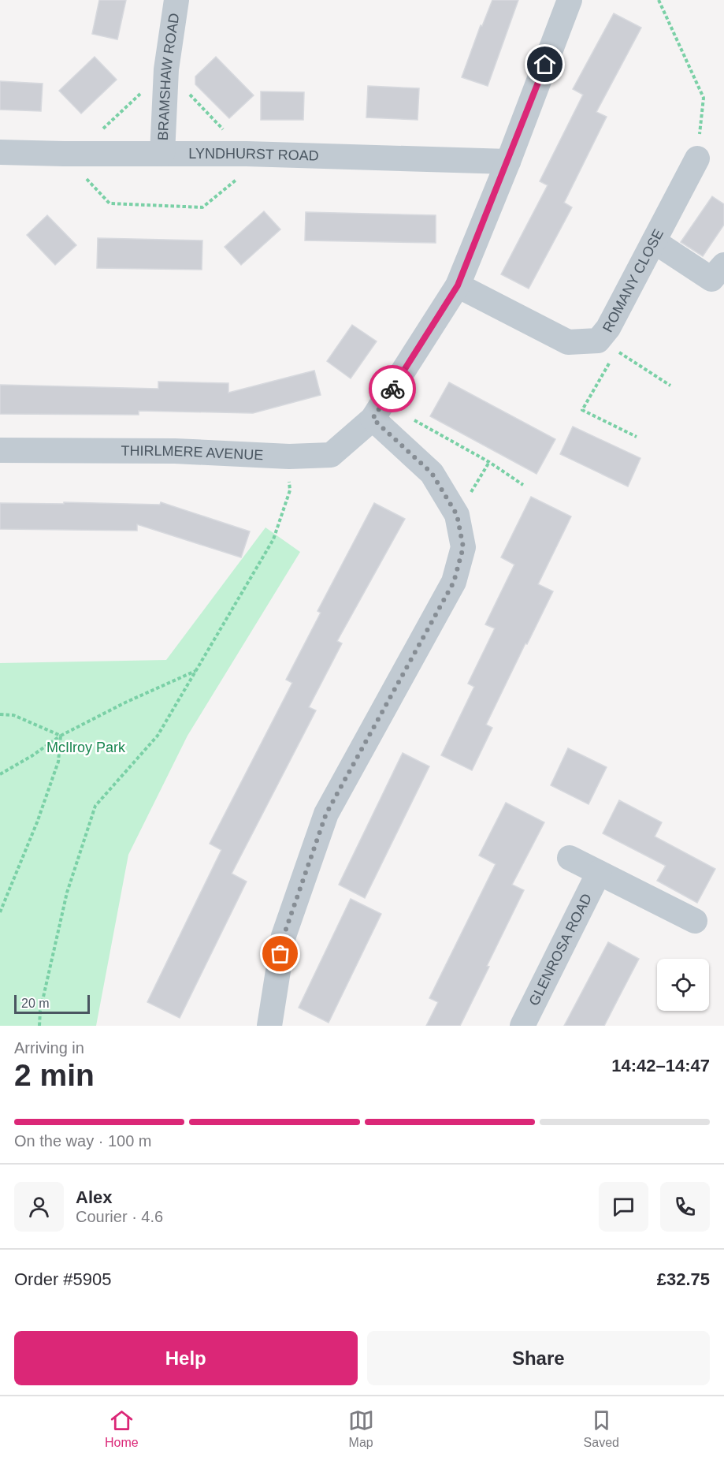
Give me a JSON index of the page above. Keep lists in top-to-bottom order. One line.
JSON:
{"streets":{"street":["BRAMSHAW ROAD","LYNDHURST ROAD","ROMANY CLOSE","THIRLMERE AVENUE","GLENROSA ROAD"]},"crossings":[["BRAMSHAW ROAD","LYNDHURST ROAD"],["LYNDHURST ROAD","THIRLMERE AVENUE"],["ROMANY CLOSE","THIRLMERE AVENUE"]],"parks":["McIlroy Park"],"scale_bar":"20 m","page":{"scale":"20 m","heading":["2 min","Arriving in","14:42–14:47"],"panel":["Alex","Courier · 4.6","Order #5905","£32.75"],"bar":"On the way · 100 m","buttons":["Help","Share"],"tabs":["Home","Map","Saved"]}}
